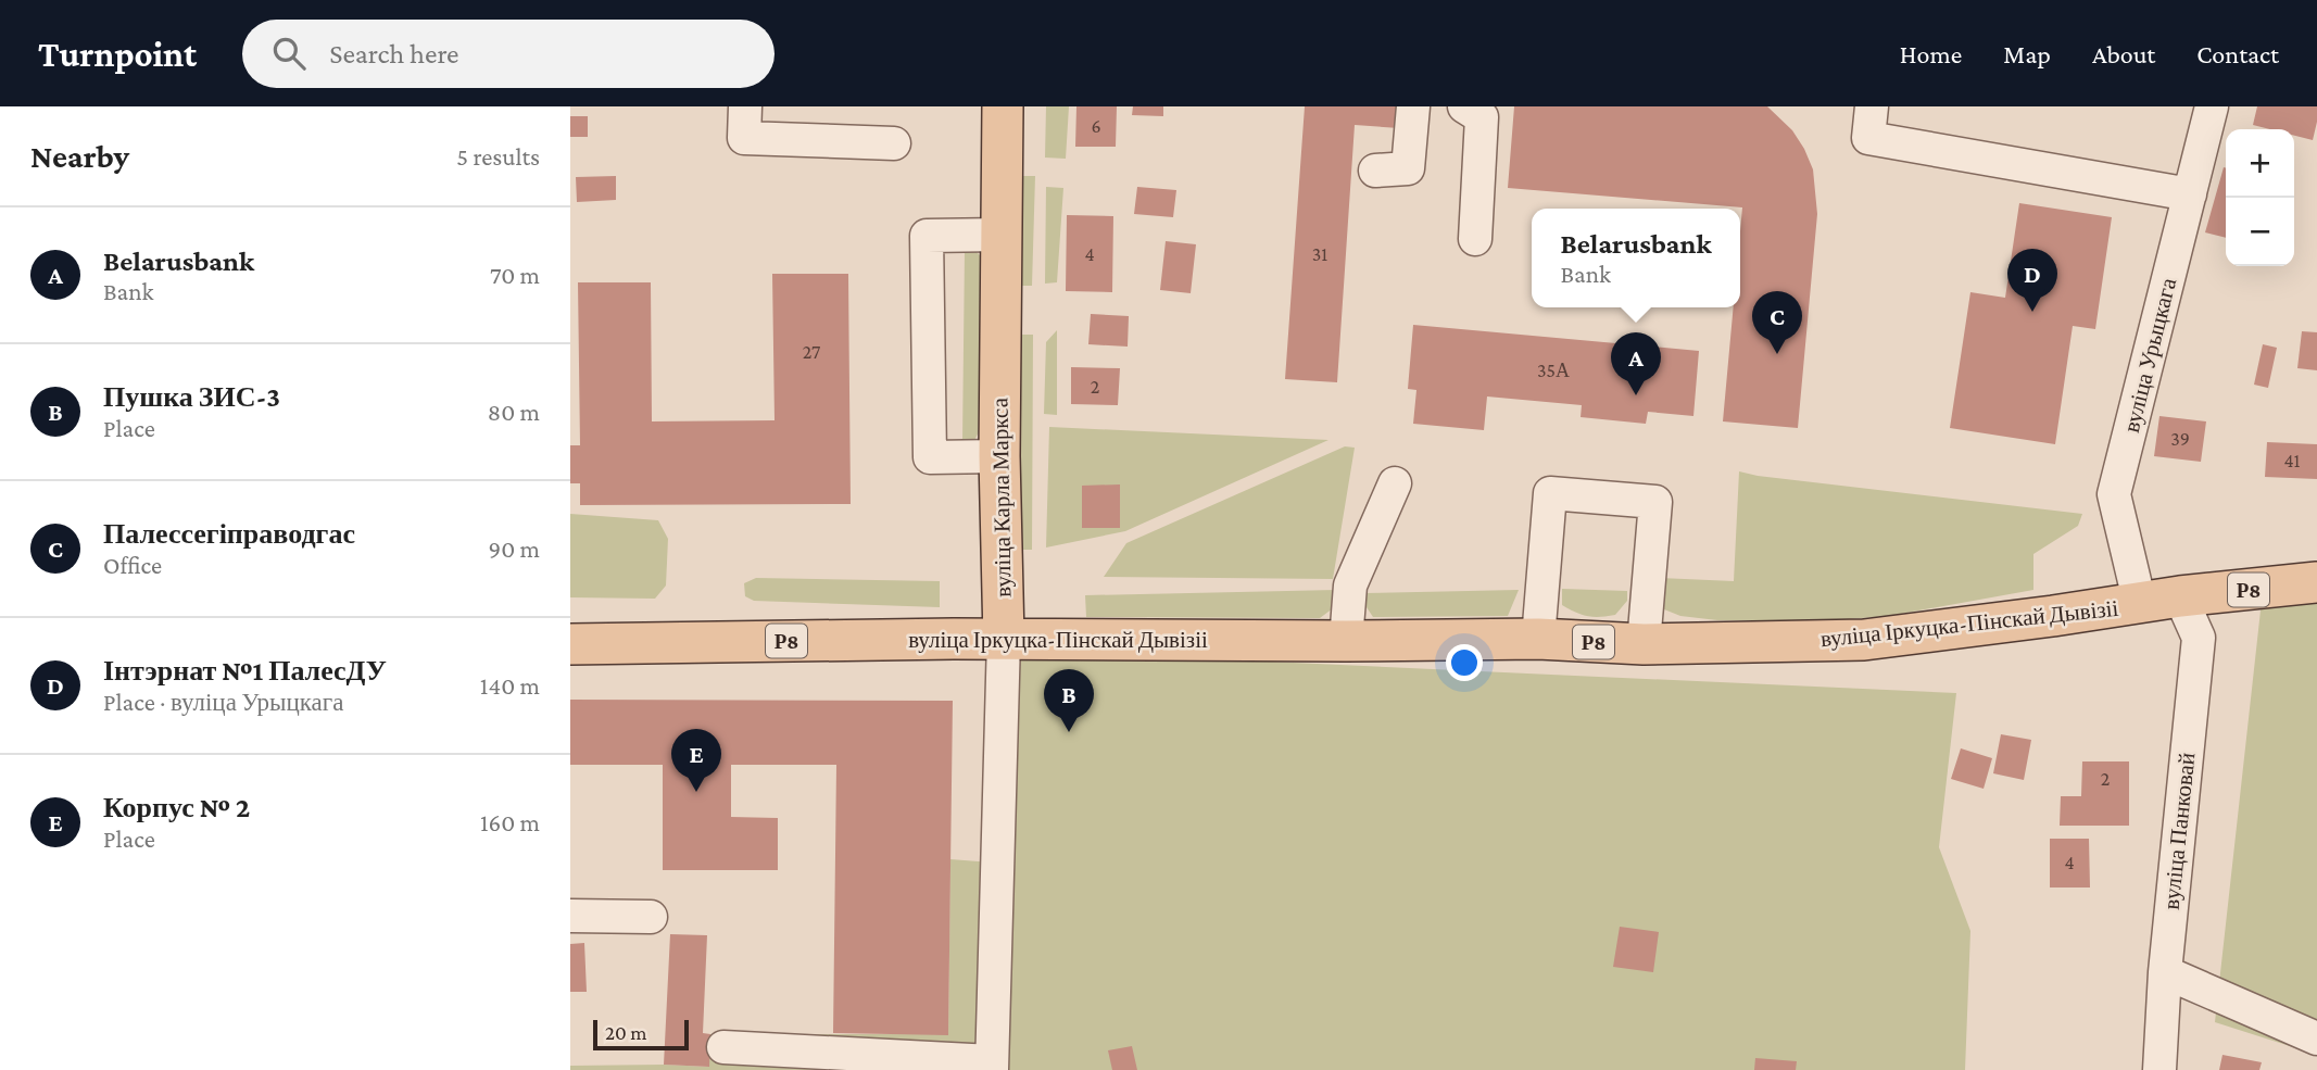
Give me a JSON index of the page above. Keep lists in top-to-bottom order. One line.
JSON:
{"streets":{"main road":["вуліца Карла Маркса","Р8","вуліца Іркуцка-Пінскай Дывізіі"],"street":["вуліца Урыцкага","вуліца Панковай"]},"crossings":[["вуліца Урыцкага","вуліца Іркуцка-Пінскай Дывізіі"],["вуліца Карла Маркса","вуліца Іркуцка-Пінскай Дывізіі"],["вуліца Іркуцка-Пінскай Дывізіі","вуліца Панковай"]],"house_numbers":["6","4","31","27","35А","2","39","41","2","4"],"scale_bar":"20 m","page":{"header":"Turnpoint","search":"Search here","nav":["Home","Map","About","Contact"],"heading":["Nearby","5 results"],"map_buttons":["+","−"],"list":[{"mark":"A","name":"Belarusbank","note":"Bank","value":"70 m"},{"mark":"B","name":"Пушка ЗИС-3","note":"Place","value":"80 m"},{"mark":"C","name":"Палессегіправодгас","note":"Office","value":"90 m"},{"mark":"D","name":"Інтэрнат №1 ПалесДУ","note":"Place · вуліца Урыцкага","value":"140 m"},{"mark":"E","name":"Корпус № 2","note":"Place","value":"160 m"}],"popup":["Belarusbank","Bank"],"pins":["D","C","A","B","E"],"scale":"20 m"}}
